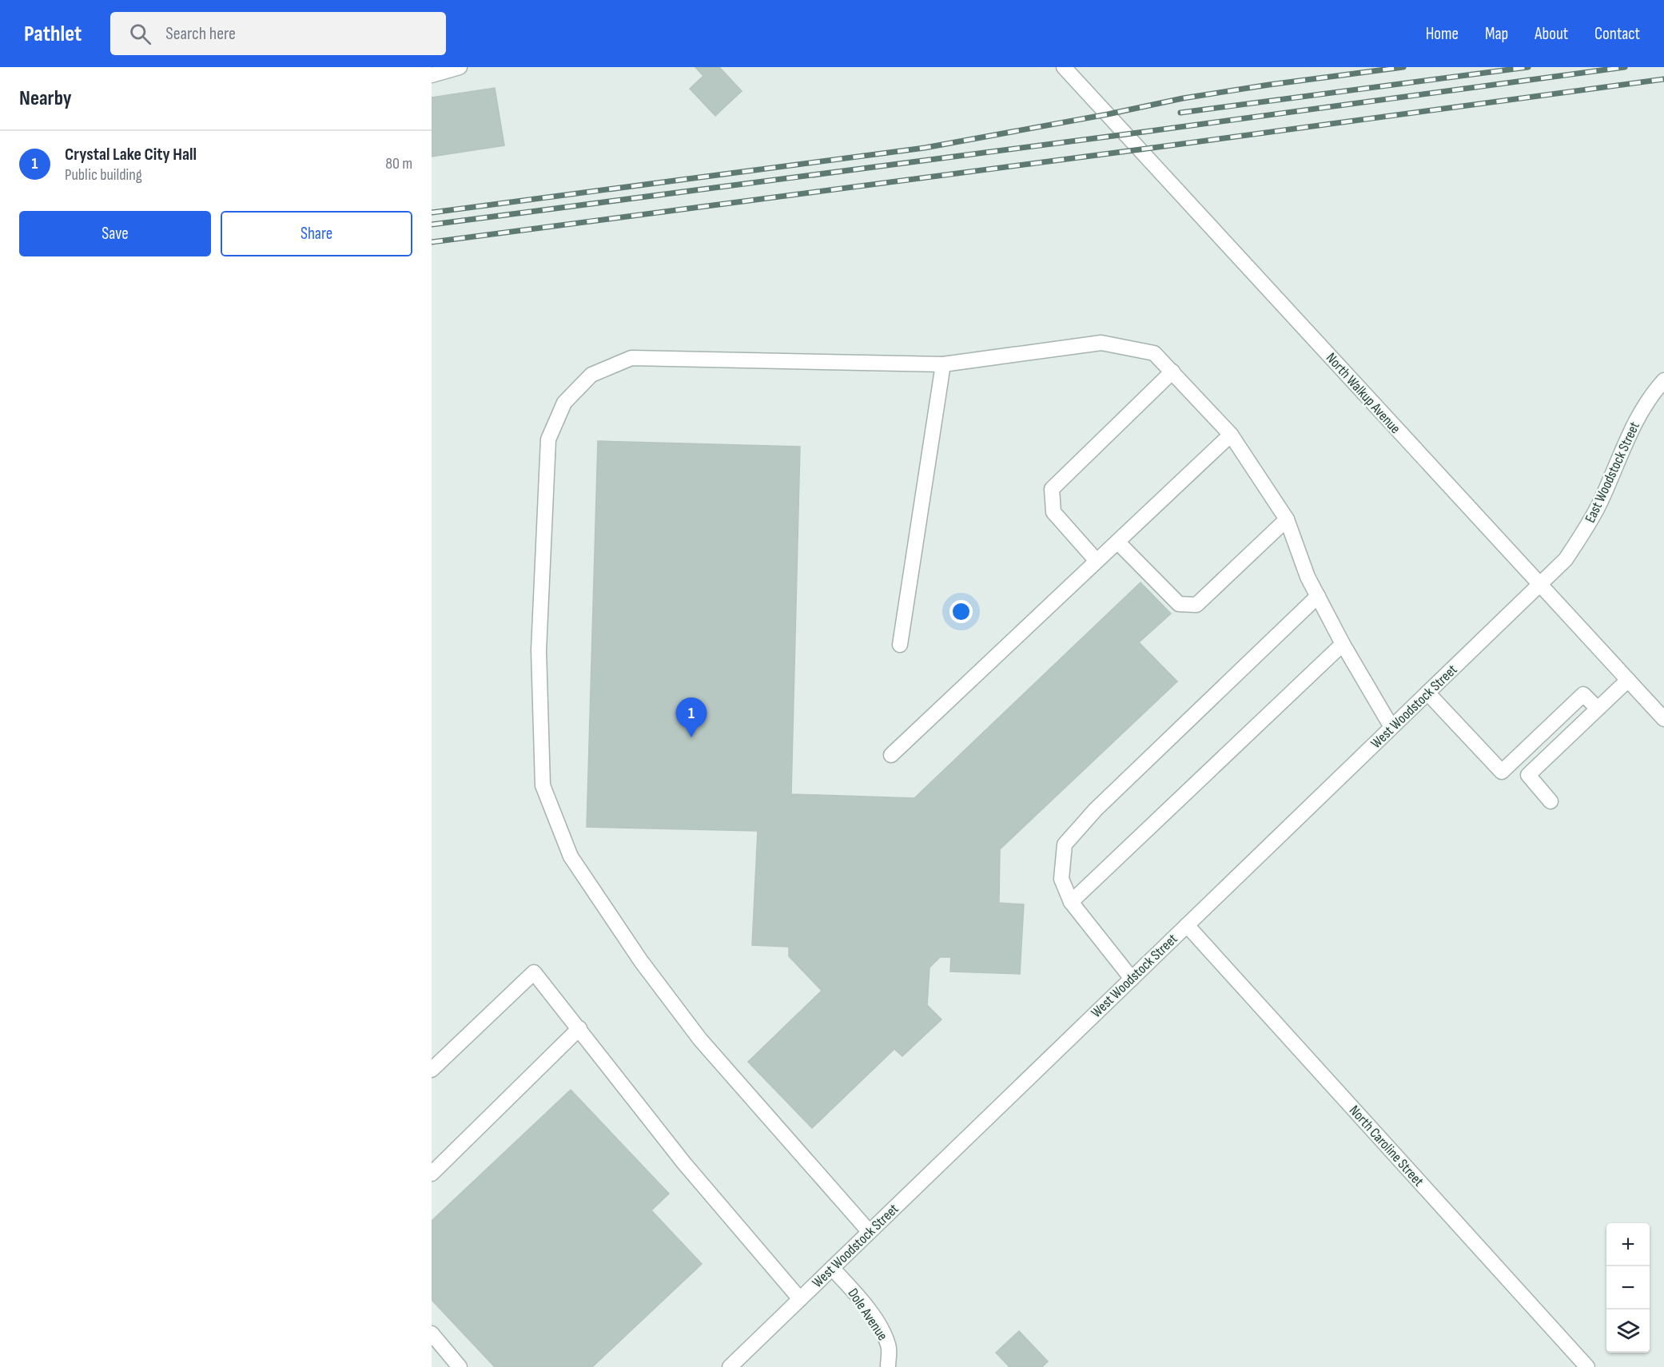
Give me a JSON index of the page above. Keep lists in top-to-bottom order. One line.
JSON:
{"streets":{"street":["North Walkup Avenue","East Woodstock Street","West Woodstock Street","North Caroline Street","Dole Avenue"]},"crossings":[["North Walkup Avenue","East Woodstock Street"],["North Walkup Avenue","West Woodstock Street"],["East Woodstock Street","West Woodstock Street"],["West Woodstock Street","North Caroline Street"],["West Woodstock Street","Dole Avenue"]],"page":{"header":"Pathlet","search":"Search here","nav":["Home","Map","About","Contact"],"heading":"Nearby","list":[{"mark":"1","name":"Crystal Lake City Hall","note":"Public building","value":"80 m"}],"buttons":["Save","Share"],"pins":"1","map_buttons":["+","−"]}}
